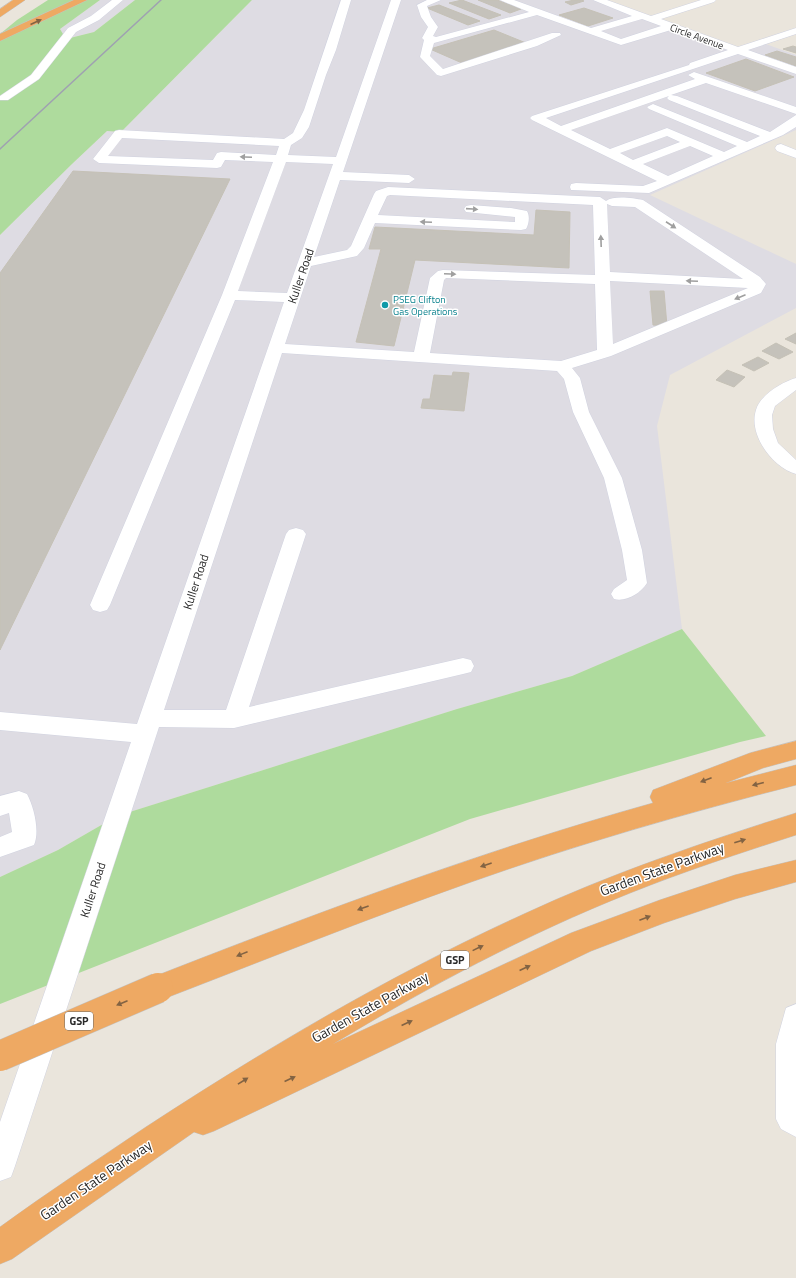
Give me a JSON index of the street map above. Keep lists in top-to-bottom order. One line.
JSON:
{"streets":{"highway":["Garden State Parkway","GSP"],"street":["Circle Avenue","Kuller Road"]},"places":["PSEG Clifton Gas Operations"]}
